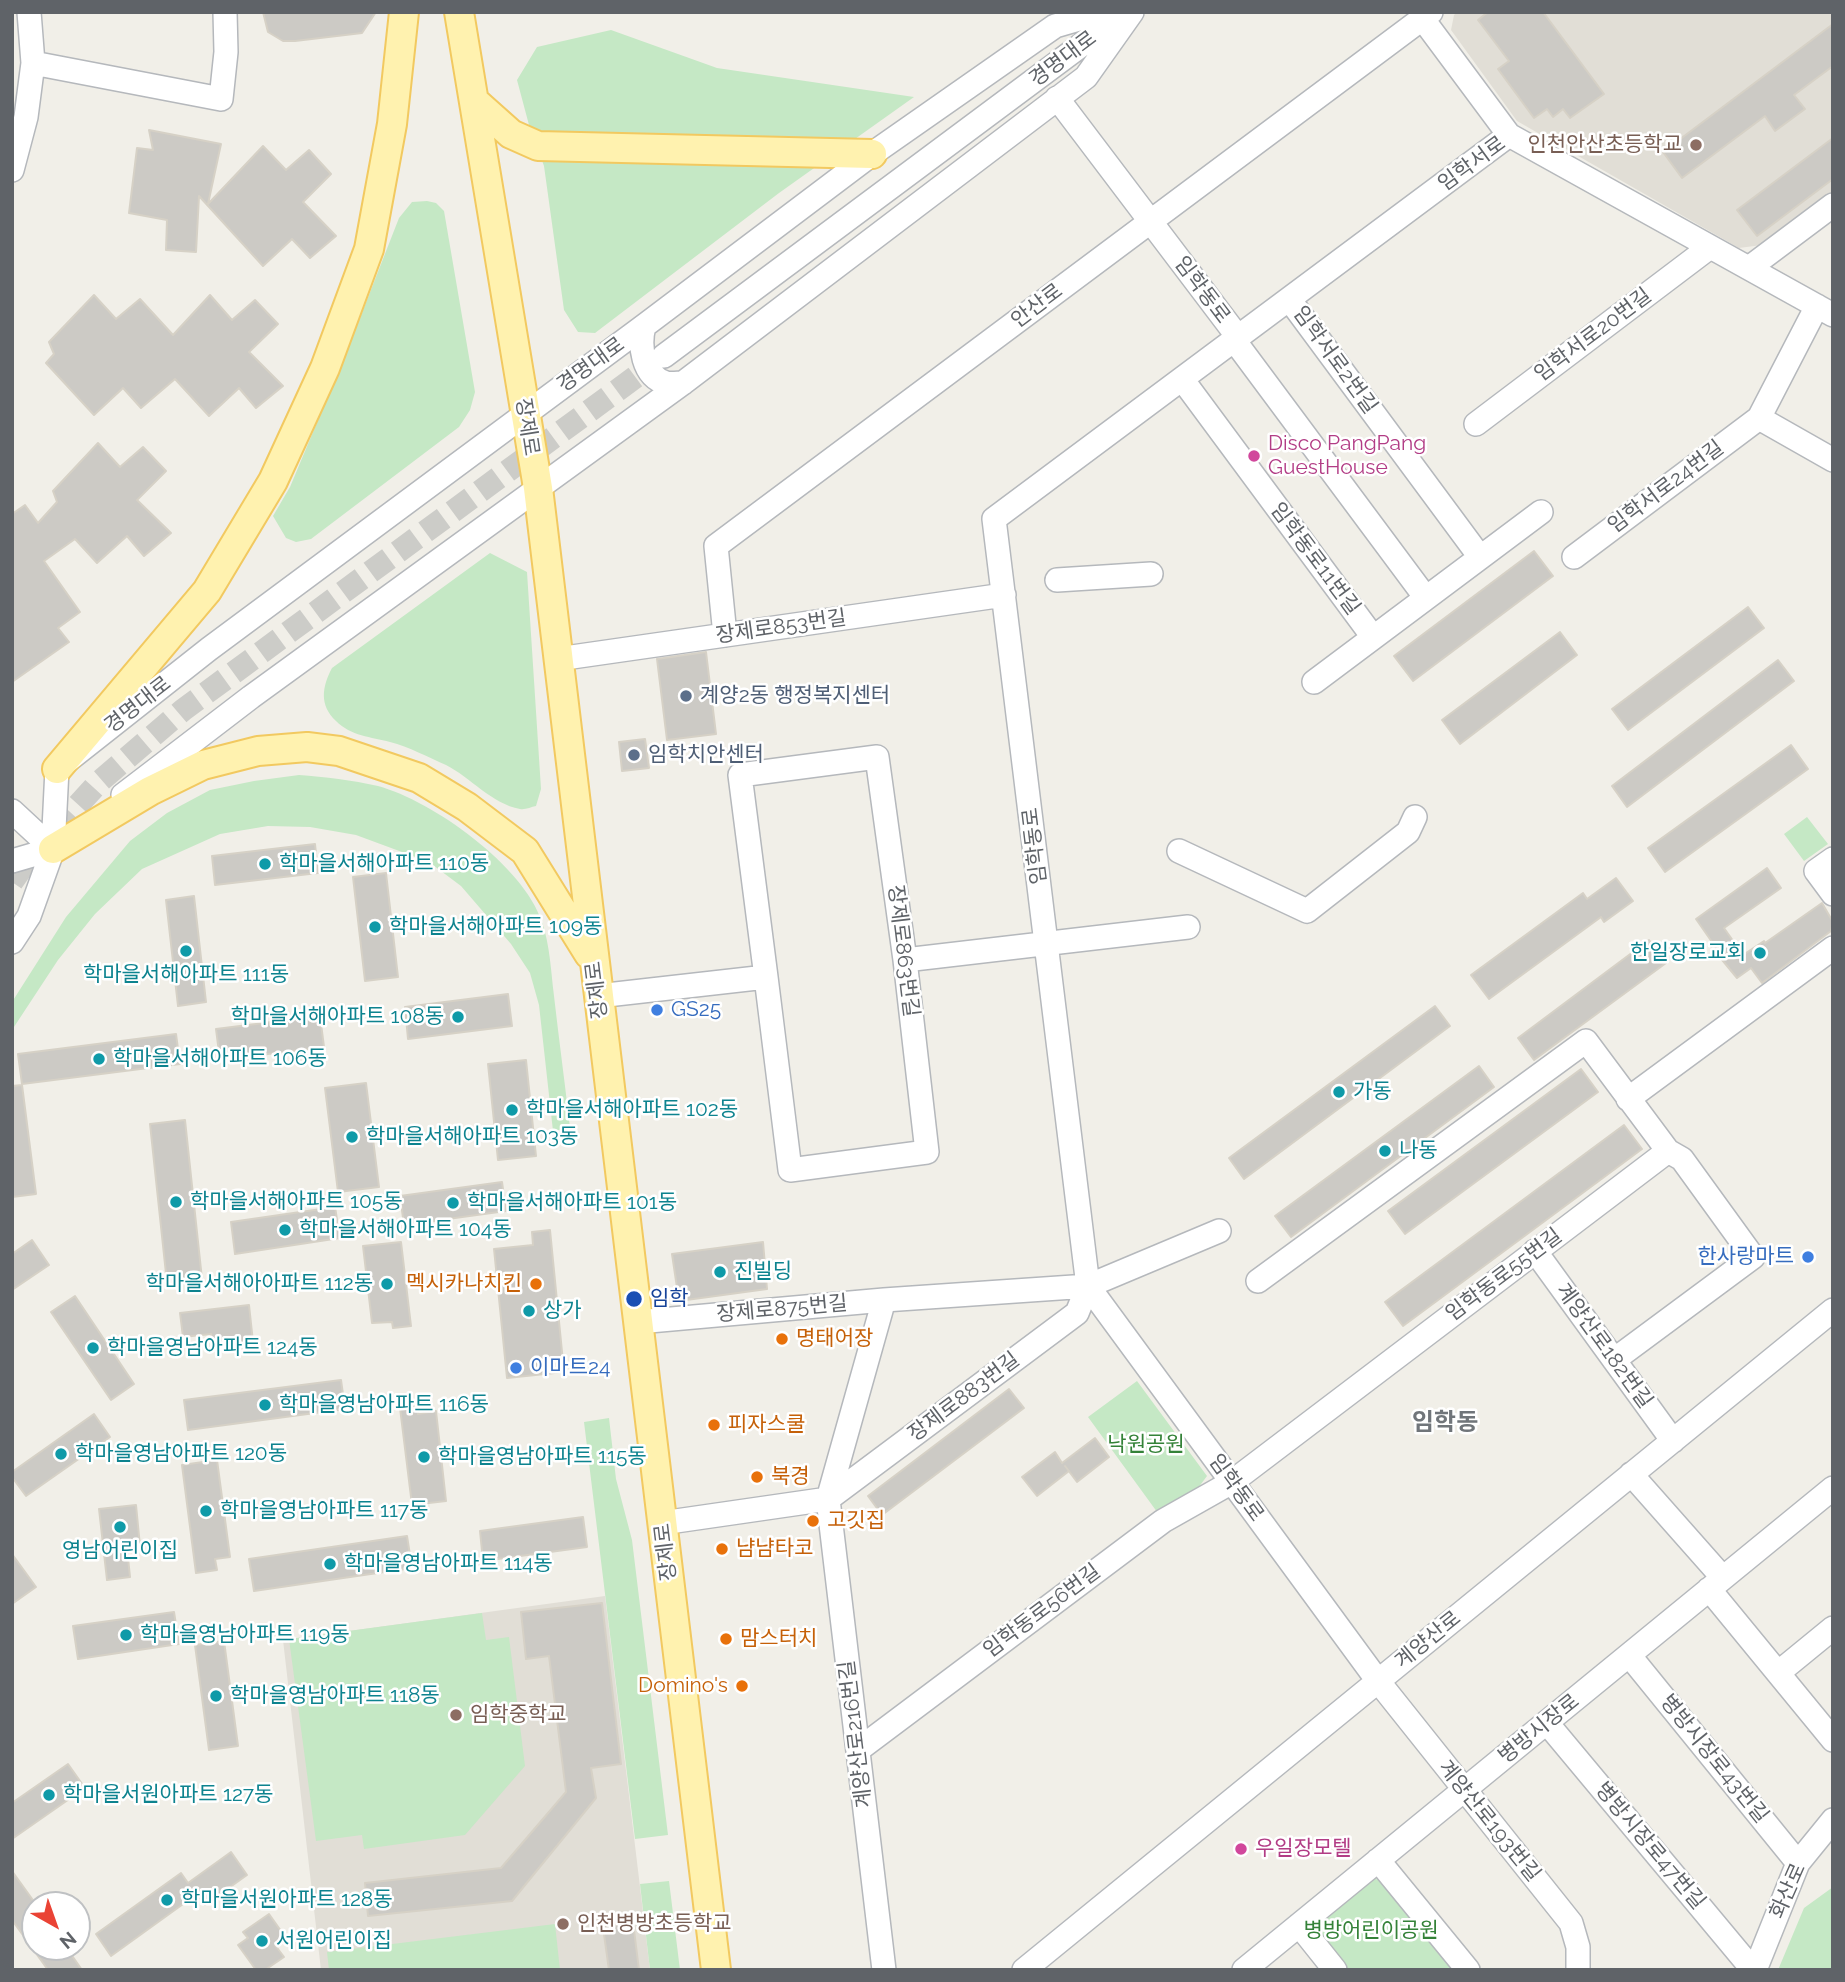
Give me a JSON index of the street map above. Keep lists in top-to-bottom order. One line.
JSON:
{"streets":{"main road":["장제로"],"street":["경명대로","임학서로","임학동로","안산로","임학서로20번길","임학서로2번길","임학서로24번길","임학동로11번길","장제로853번길","장제로863번길","임학동로55번길","장제로875번길","계양산로182번길","장제로883번길","임학동로56번길","계양산로","병방시장로","계양산로216번길","병방시장로43번길","계양산로193번길","병방시장로47번길","화산로"]},"crossings":[["경명대로","임학동로"],["경명대로","장제로"],["임학서로","임학동로"],["임학서로","임학서로20번길"],["임학서로","임학서로2번길"],["임학서로","임학서로24번길"],["임학동로","안산로"],["임학동로","임학동로11번길"],["임학동로","장제로853번길"],["임학동로","임학동로55번길"],["임학동로","장제로875번길"],["임학동로","장제로883번길"],["임학동로","임학동로56번길"],["임학동로","계양산로"],["임학동로","계양산로193번길"],["안산로","장제로853번길"],["장제로","장제로853번길"],["장제로","장제로875번길"],["장제로","장제로883번길"],["임학동로55번길","계양산로182번길"],["임학동로55번길","임학동로56번길"],["장제로875번길","장제로883번길"],["장제로875번길","계양산로216번길"],["계양산로182번길","계양산로"],["장제로883번길","계양산로216번길"],["임학동로56번길","계양산로216번길"],["계양산로","계양산로193번길"],["병방시장로","병방시장로43번길"],["병방시장로","계양산로193번길"],["병방시장로","병방시장로47번길"],["병방시장로43번길","화산로"],["병방시장로47번길","화산로"]],"districts":["임학동"],"parks":["낙원공원","병방어린이공원"],"places":["인천안산초등학교","Disco PangPang GuestHouse","계양2동 행정복지센터","임학치안센터","학마을서해아파트 110동","학마을서해아파트 109동","학마을서해아파트 111동","한일장로교회","GS25","학마을서해아파트 108동","학마을서해아파트 106동","가동","학마을서해아파트 102동","학마을서해아파트 103동","나동","학마을서해아파트 105동","학마을서해아파트 101동","학마을서해아파트 104동","한사랑마트","진빌딩","학마을서해아아파트 112동","멕시카나치킨","임학","상가","명태어장","학마을영남아파트 124동","이마트24","학마을영남아파트 116동","피자스쿨","학마을영남아파트 120동","학마을영남아파트 115동","북경","학마을영남아파트 117동","고깃집","영남어린이집","냠냠타코","학마을영남아파트 114동","학마을영남아파트 119동","맘스터치","Domino's","학마을영남아파트 118동","임학중학교","학마을서원아파트 127동","우일장모텔","학마을서원아파트 128동","인천병방초등학교","서원어린이집"],"north":"bottom right"}
